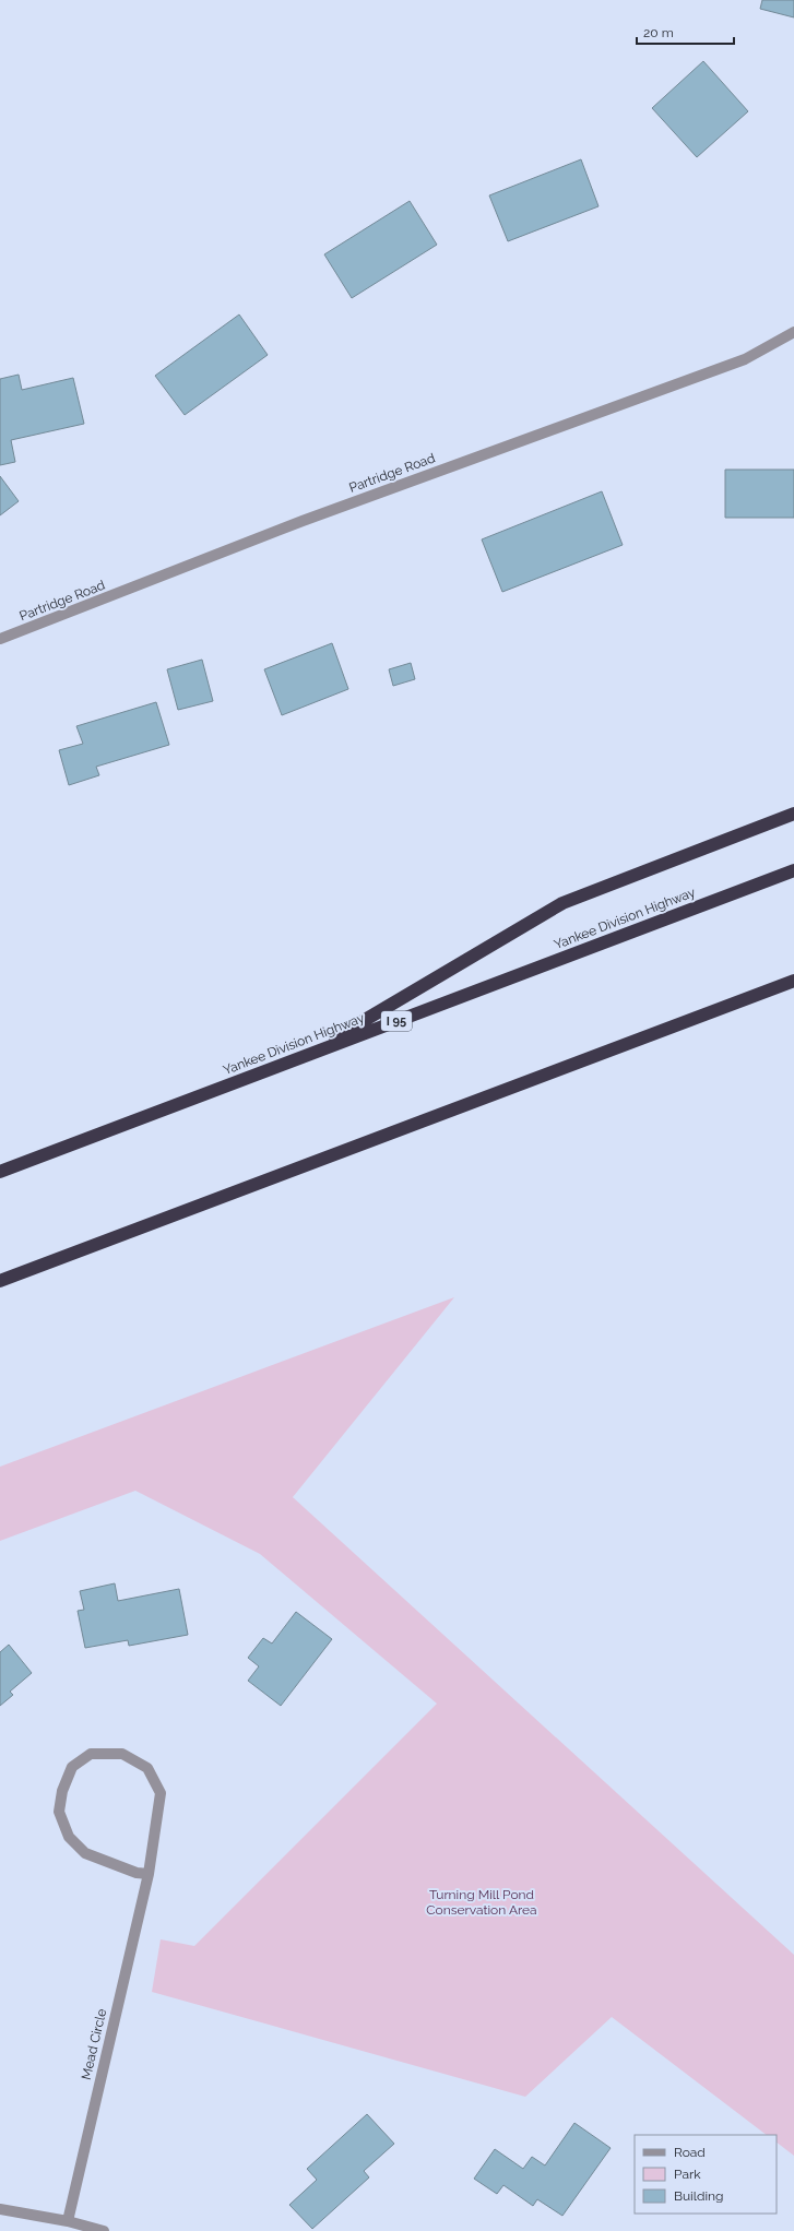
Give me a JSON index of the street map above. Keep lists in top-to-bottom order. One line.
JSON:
{"streets":{"highway":["Yankee Division Highway","I 95"],"street":["Partridge Road","Mead Circle"]},"parks":["Turning Mill Pond Conservation Area"],"legend":["Road","Park","Building"],"scale_bar":"20 m"}
